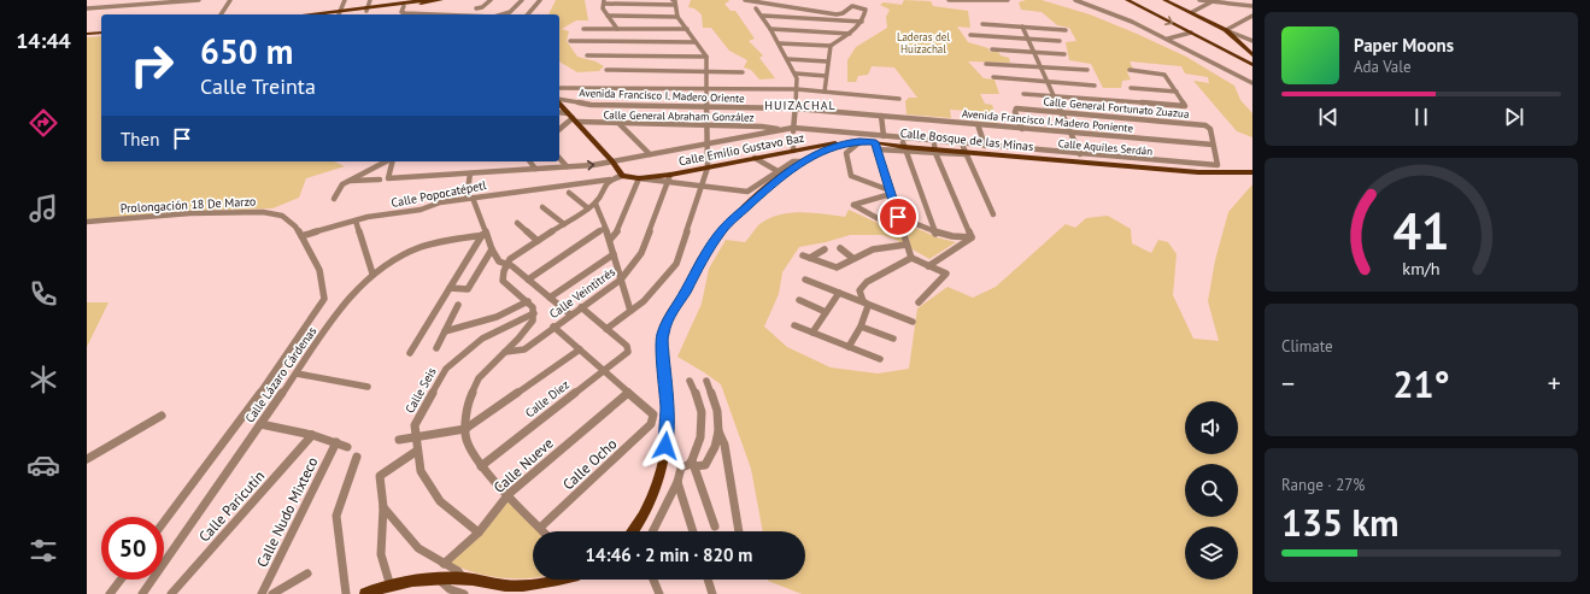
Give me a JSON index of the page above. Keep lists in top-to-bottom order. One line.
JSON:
{"streets":{"main road":["Calle Bosque de las Minas","Calle Emilio Gustavo Baz"],"street":["Avenida Francisco I. Madero Oriente","Calle General Fortunato Zuazua","Calle General Abraham González","Avenida Francisco I. Madero Poniente","Calle Aquiles Serdán","Calle Popocatépetl","Prolongación 18 De Marzo","Calle Veintitrés","Calle Lázaro Cárdenas","Calle Seis","Calle Diez","Calle Ocho","Calle Nueve","Calle Paricutín","Calle Nudo Mixteco"]},"crossings":[["Avenida Francisco I. Madero Oriente","Avenida Francisco I. Madero Poniente"],["Calle General Fortunato Zuazua","Avenida Francisco I. Madero Poniente"],["Calle General Fortunato Zuazua","Calle Aquiles Serdán"],["Calle General Abraham González","Calle Aquiles Serdán"],["Avenida Francisco I. Madero Poniente","Calle Aquiles Serdán"],["Calle Bosque de las Minas","Calle Emilio Gustavo Baz"],["Calle Emilio Gustavo Baz","Calle Popocatépetl"],["Calle Emilio Gustavo Baz","Calle Veintitrés"],["Calle Popocatépetl","Prolongación 18 De Marzo"],["Calle Seis","Calle Nueve"],["Calle Ocho","Calle Nueve"]],"districts":["HUIZACHAL"],"parks":["Laderas del Huizachal"],"page":{"tabs":"14:44","turn":["650 m","Calle Treinta"],"song":["Paper Moons","Ada Vale"],"then":"Then","tile":["Climate",["Range · 27%","135 km"]],"heat":["−","21°","+"],"limit":"50","trip":"14:46 · 2 min · 820 m","gauge":["41","km/h"]}}
